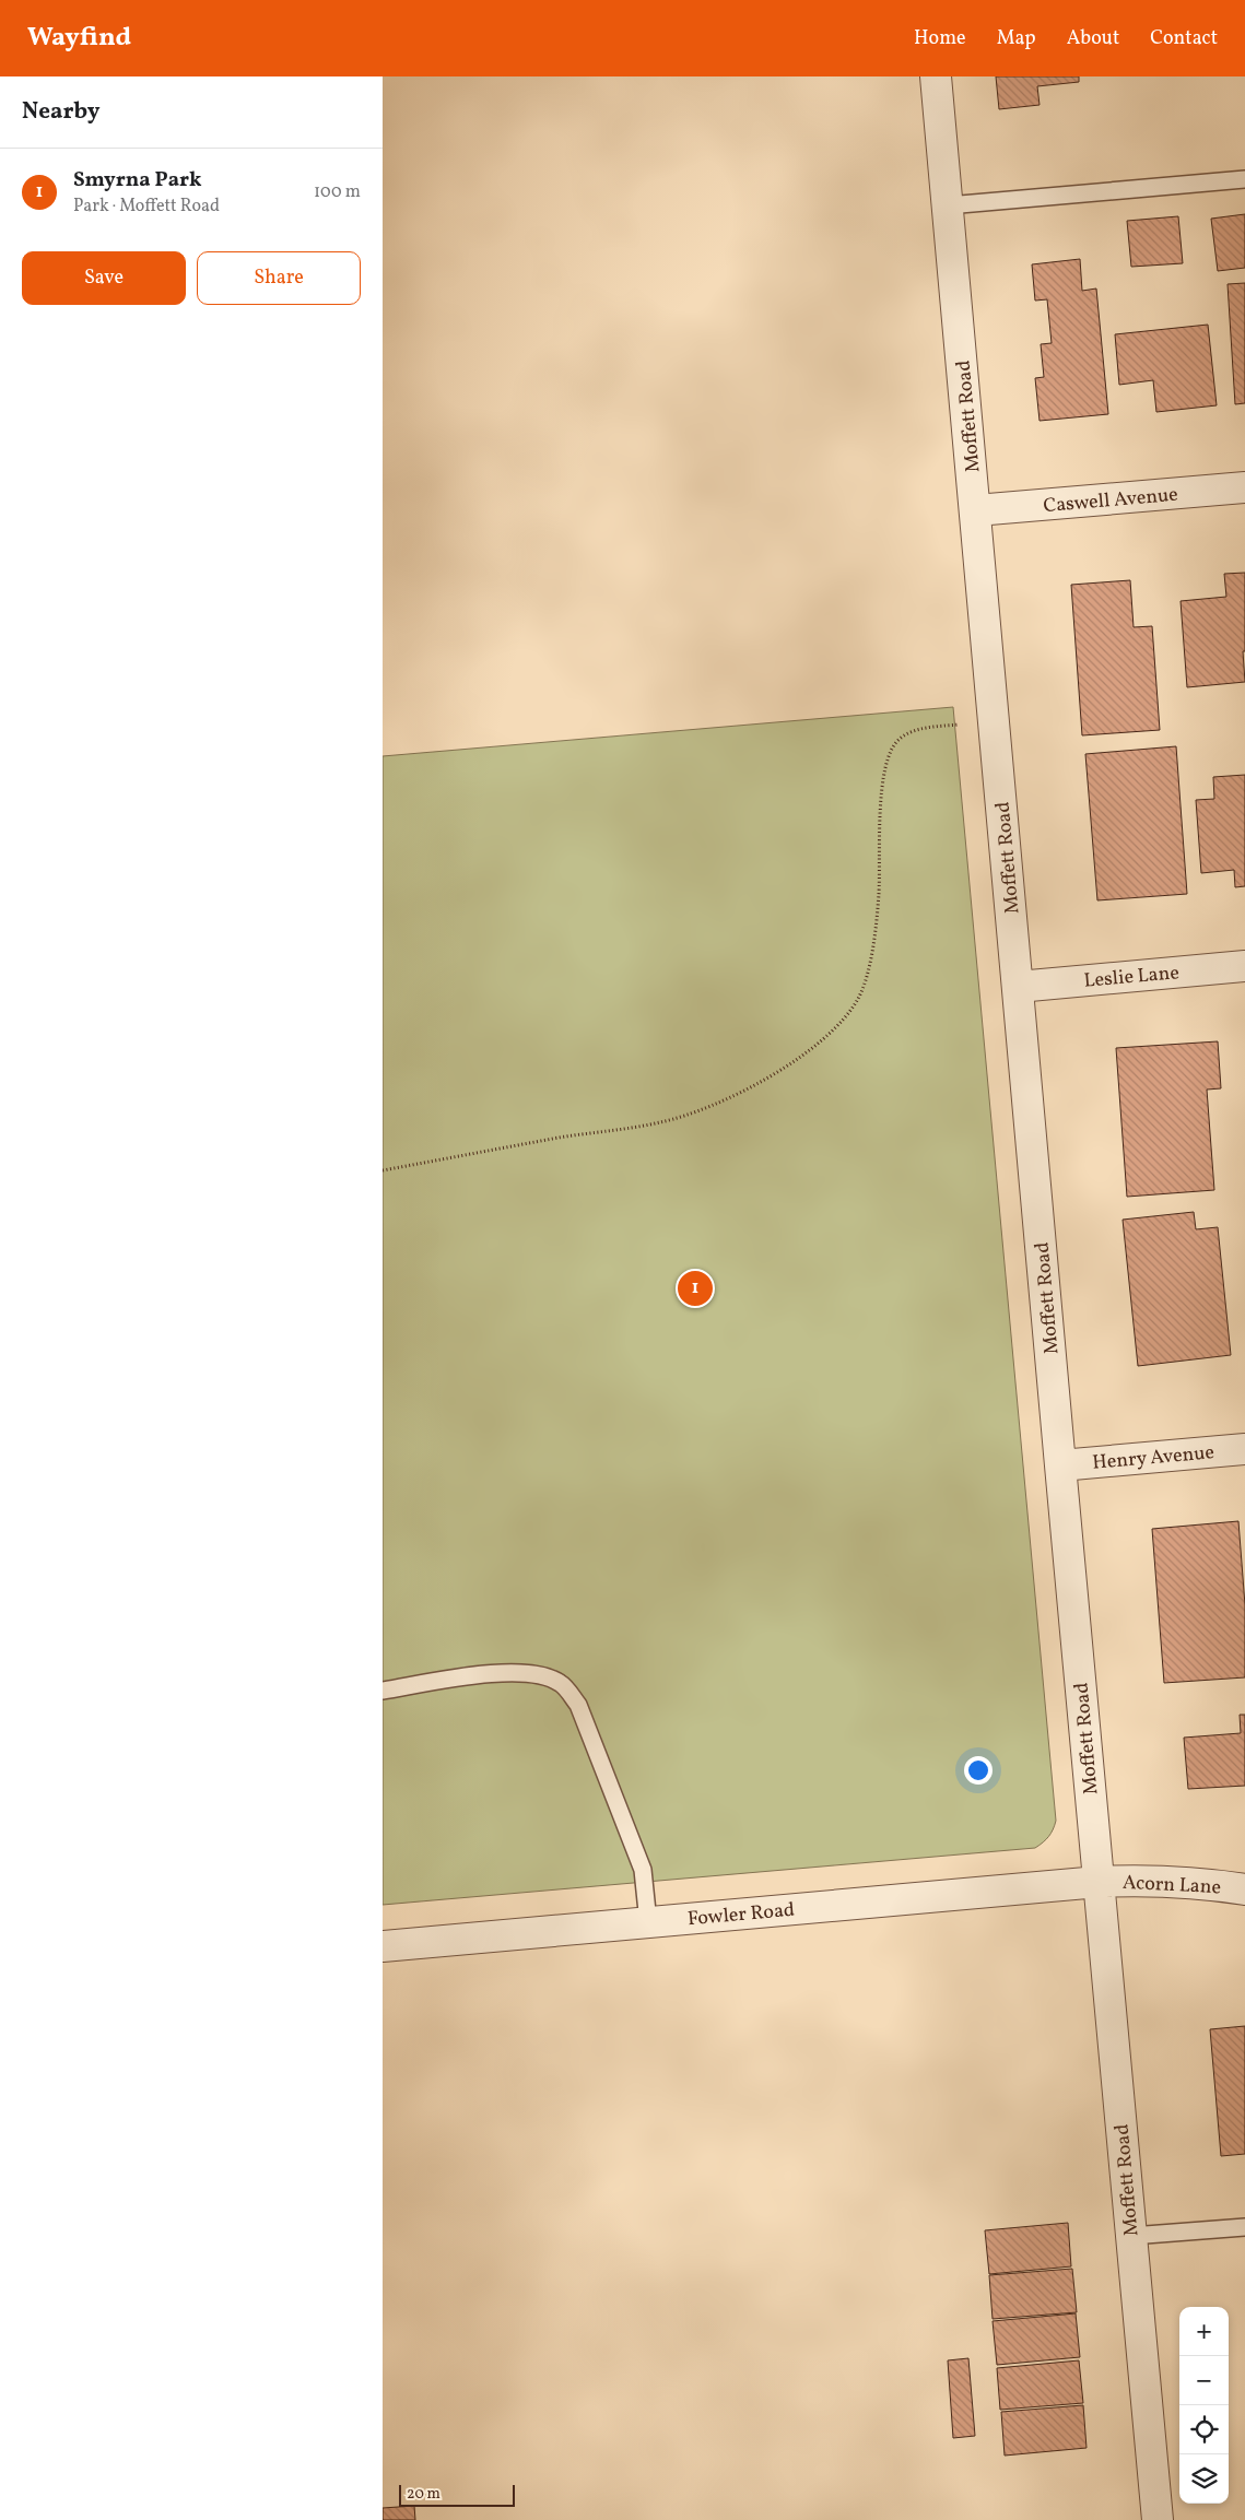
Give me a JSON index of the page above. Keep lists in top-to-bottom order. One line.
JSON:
{"streets":{"street":["Moffett Road","Caswell Avenue","Leslie Lane","Henry Avenue","Acorn Lane","Fowler Road"]},"crossings":[["Moffett Road","Caswell Avenue"],["Moffett Road","Leslie Lane"],["Moffett Road","Henry Avenue"],["Moffett Road","Acorn Lane"],["Moffett Road","Fowler Road"],["Acorn Lane","Fowler Road"]],"scale_bar":"20 m","page":{"header":"Wayfind","nav":["Home","Map","About","Contact"],"heading":"Nearby","list":[{"mark":"1","name":"Smyrna Park","note":"Park · Moffett Road","value":"100 m"}],"buttons":["Save","Share"],"pins":"1","map_buttons":["+","−"],"scale":"20 m"}}
